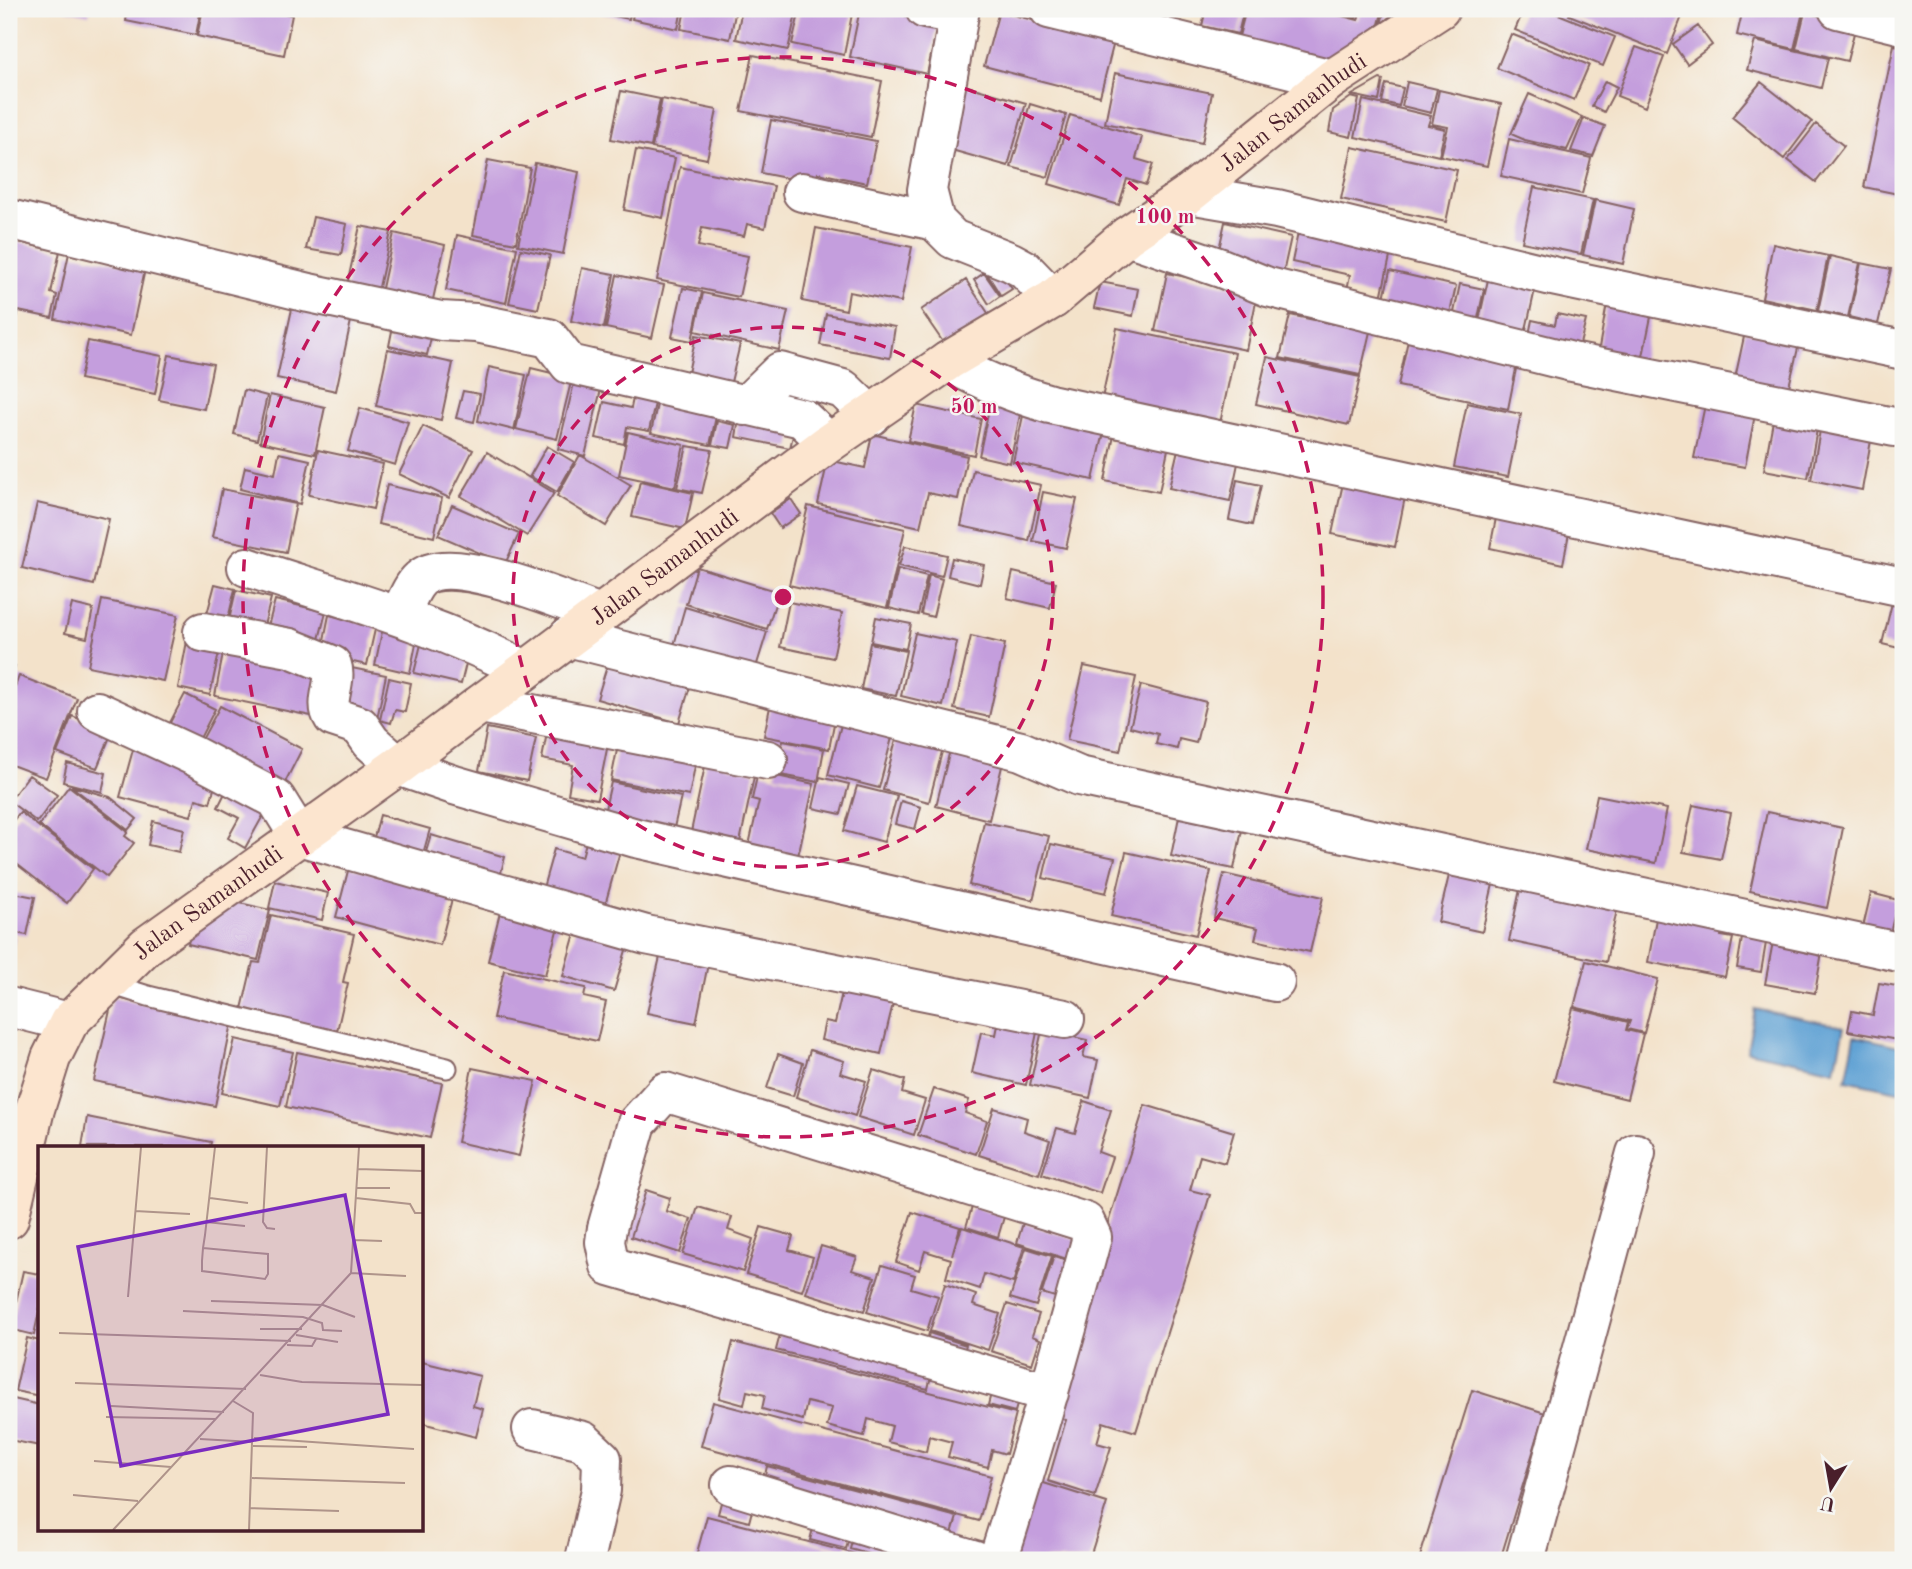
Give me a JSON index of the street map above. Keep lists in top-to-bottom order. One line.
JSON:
{"streets":{"street":["Jalan Samanhudi"]},"north":"bottom","rings":["100 m","50 m"]}
